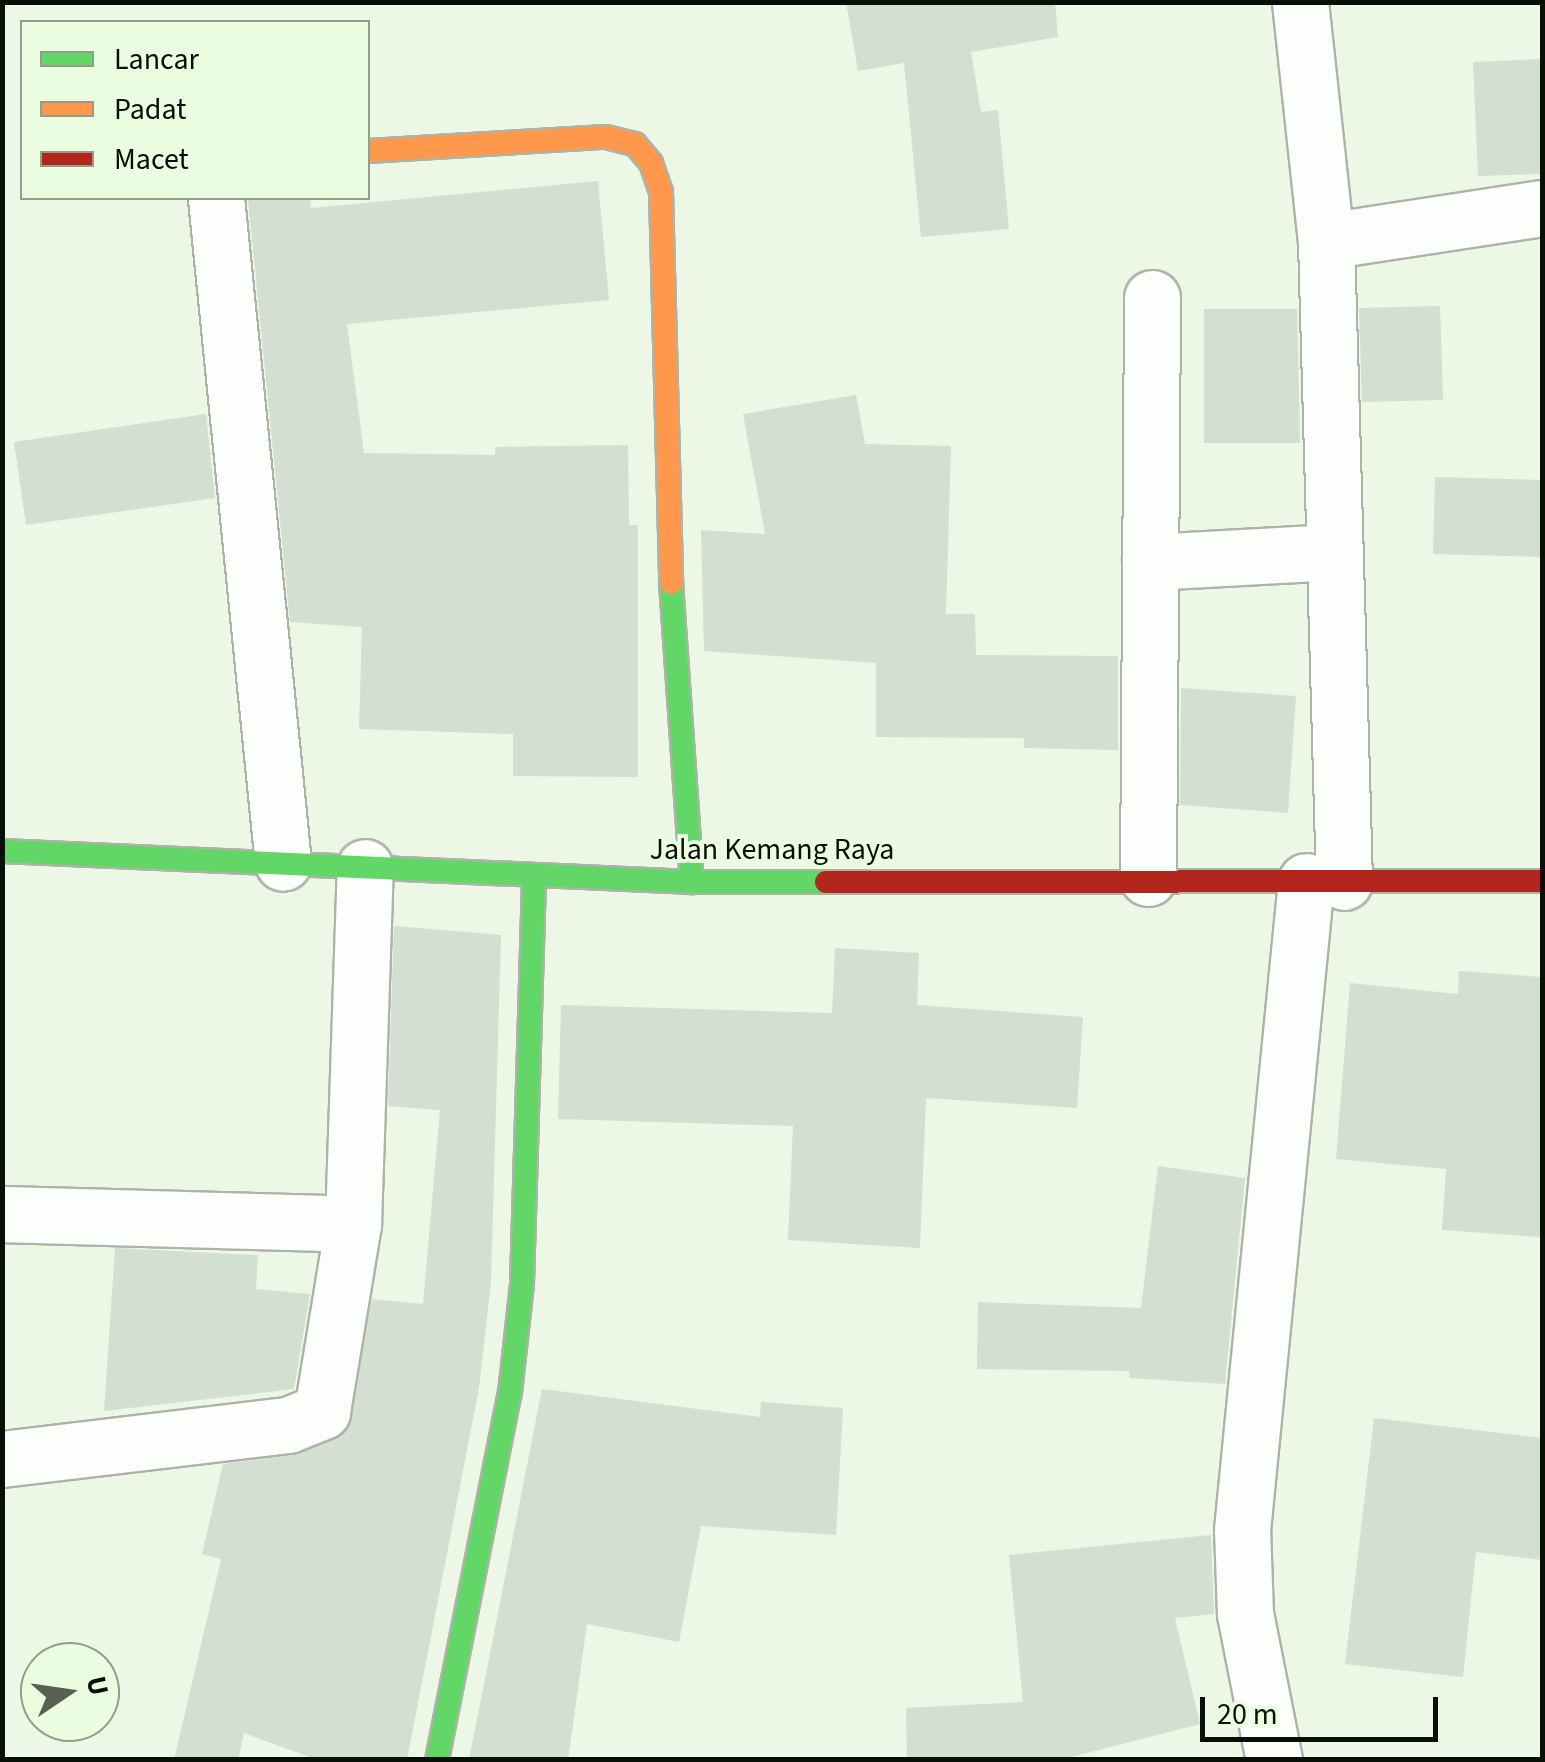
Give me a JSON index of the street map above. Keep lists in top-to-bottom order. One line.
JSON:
{"streets":{"street":["Jalan Kemang Raya"]},"legend":["Lancar","Padat","Macet"],"scale_bar":"20 m","north":"right"}
